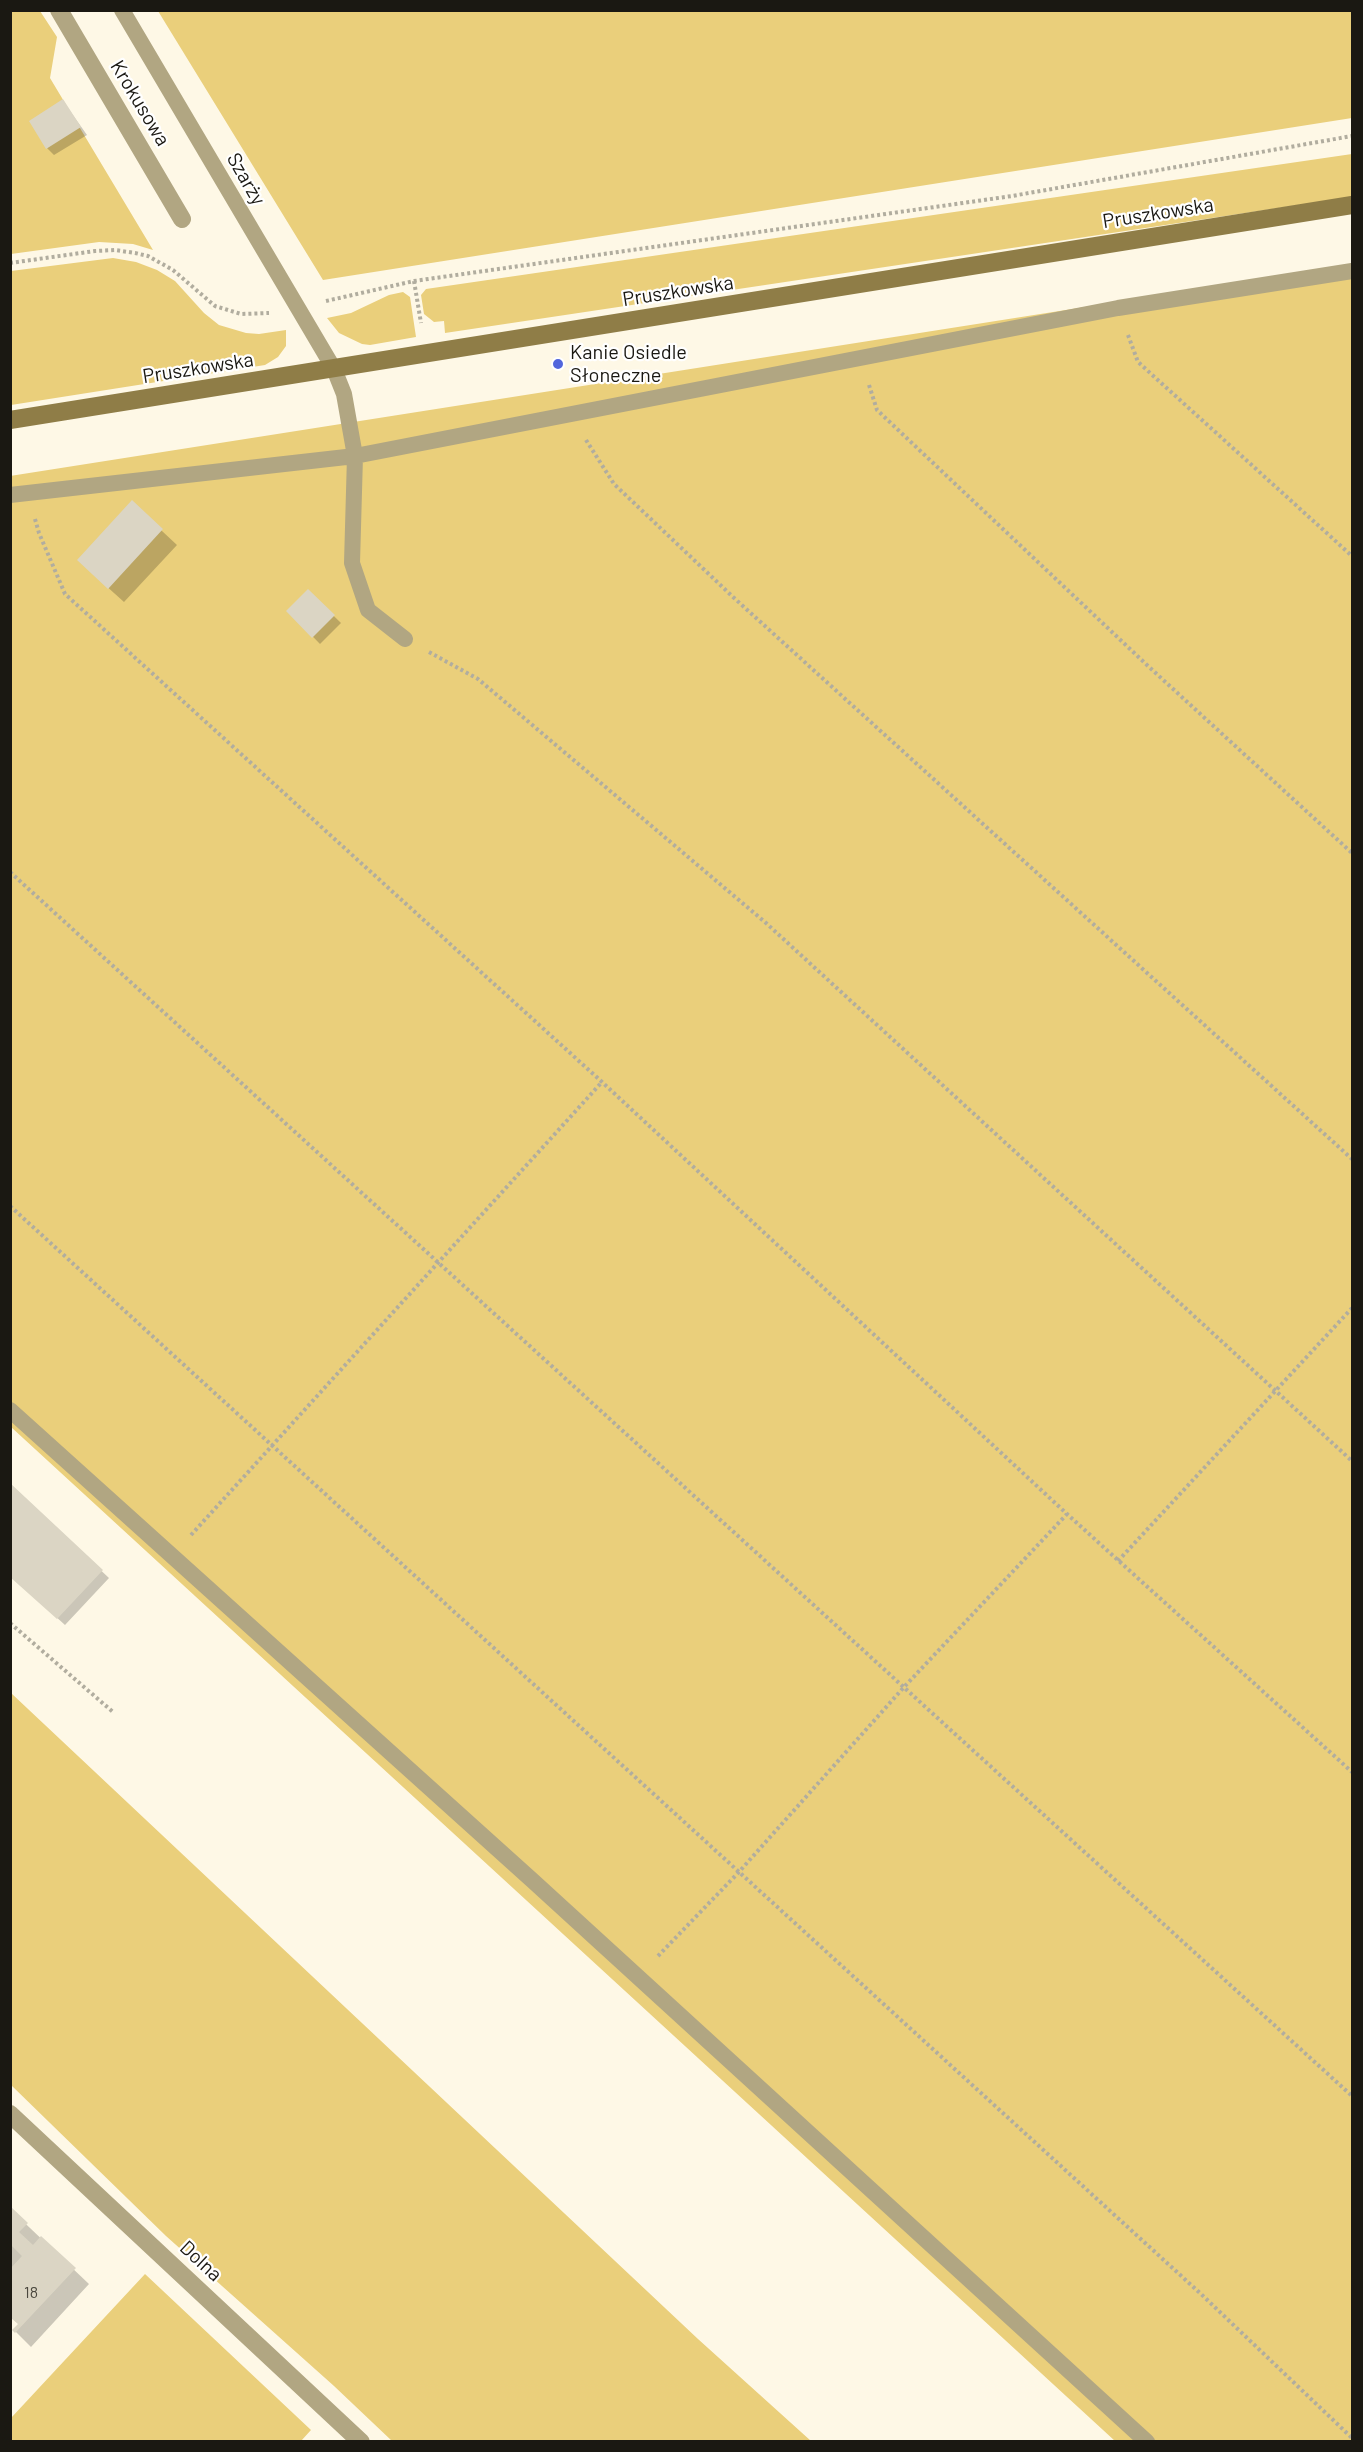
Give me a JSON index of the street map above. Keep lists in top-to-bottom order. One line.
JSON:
{"streets":{"street":["Krokusowa","Pruszkowska","Dolna"],"lane":["Szarży"]},"crossings":[["Szarży","Pruszkowska"]],"places":["Kanie Osiedle Słoneczne"],"house_numbers":["18"]}
